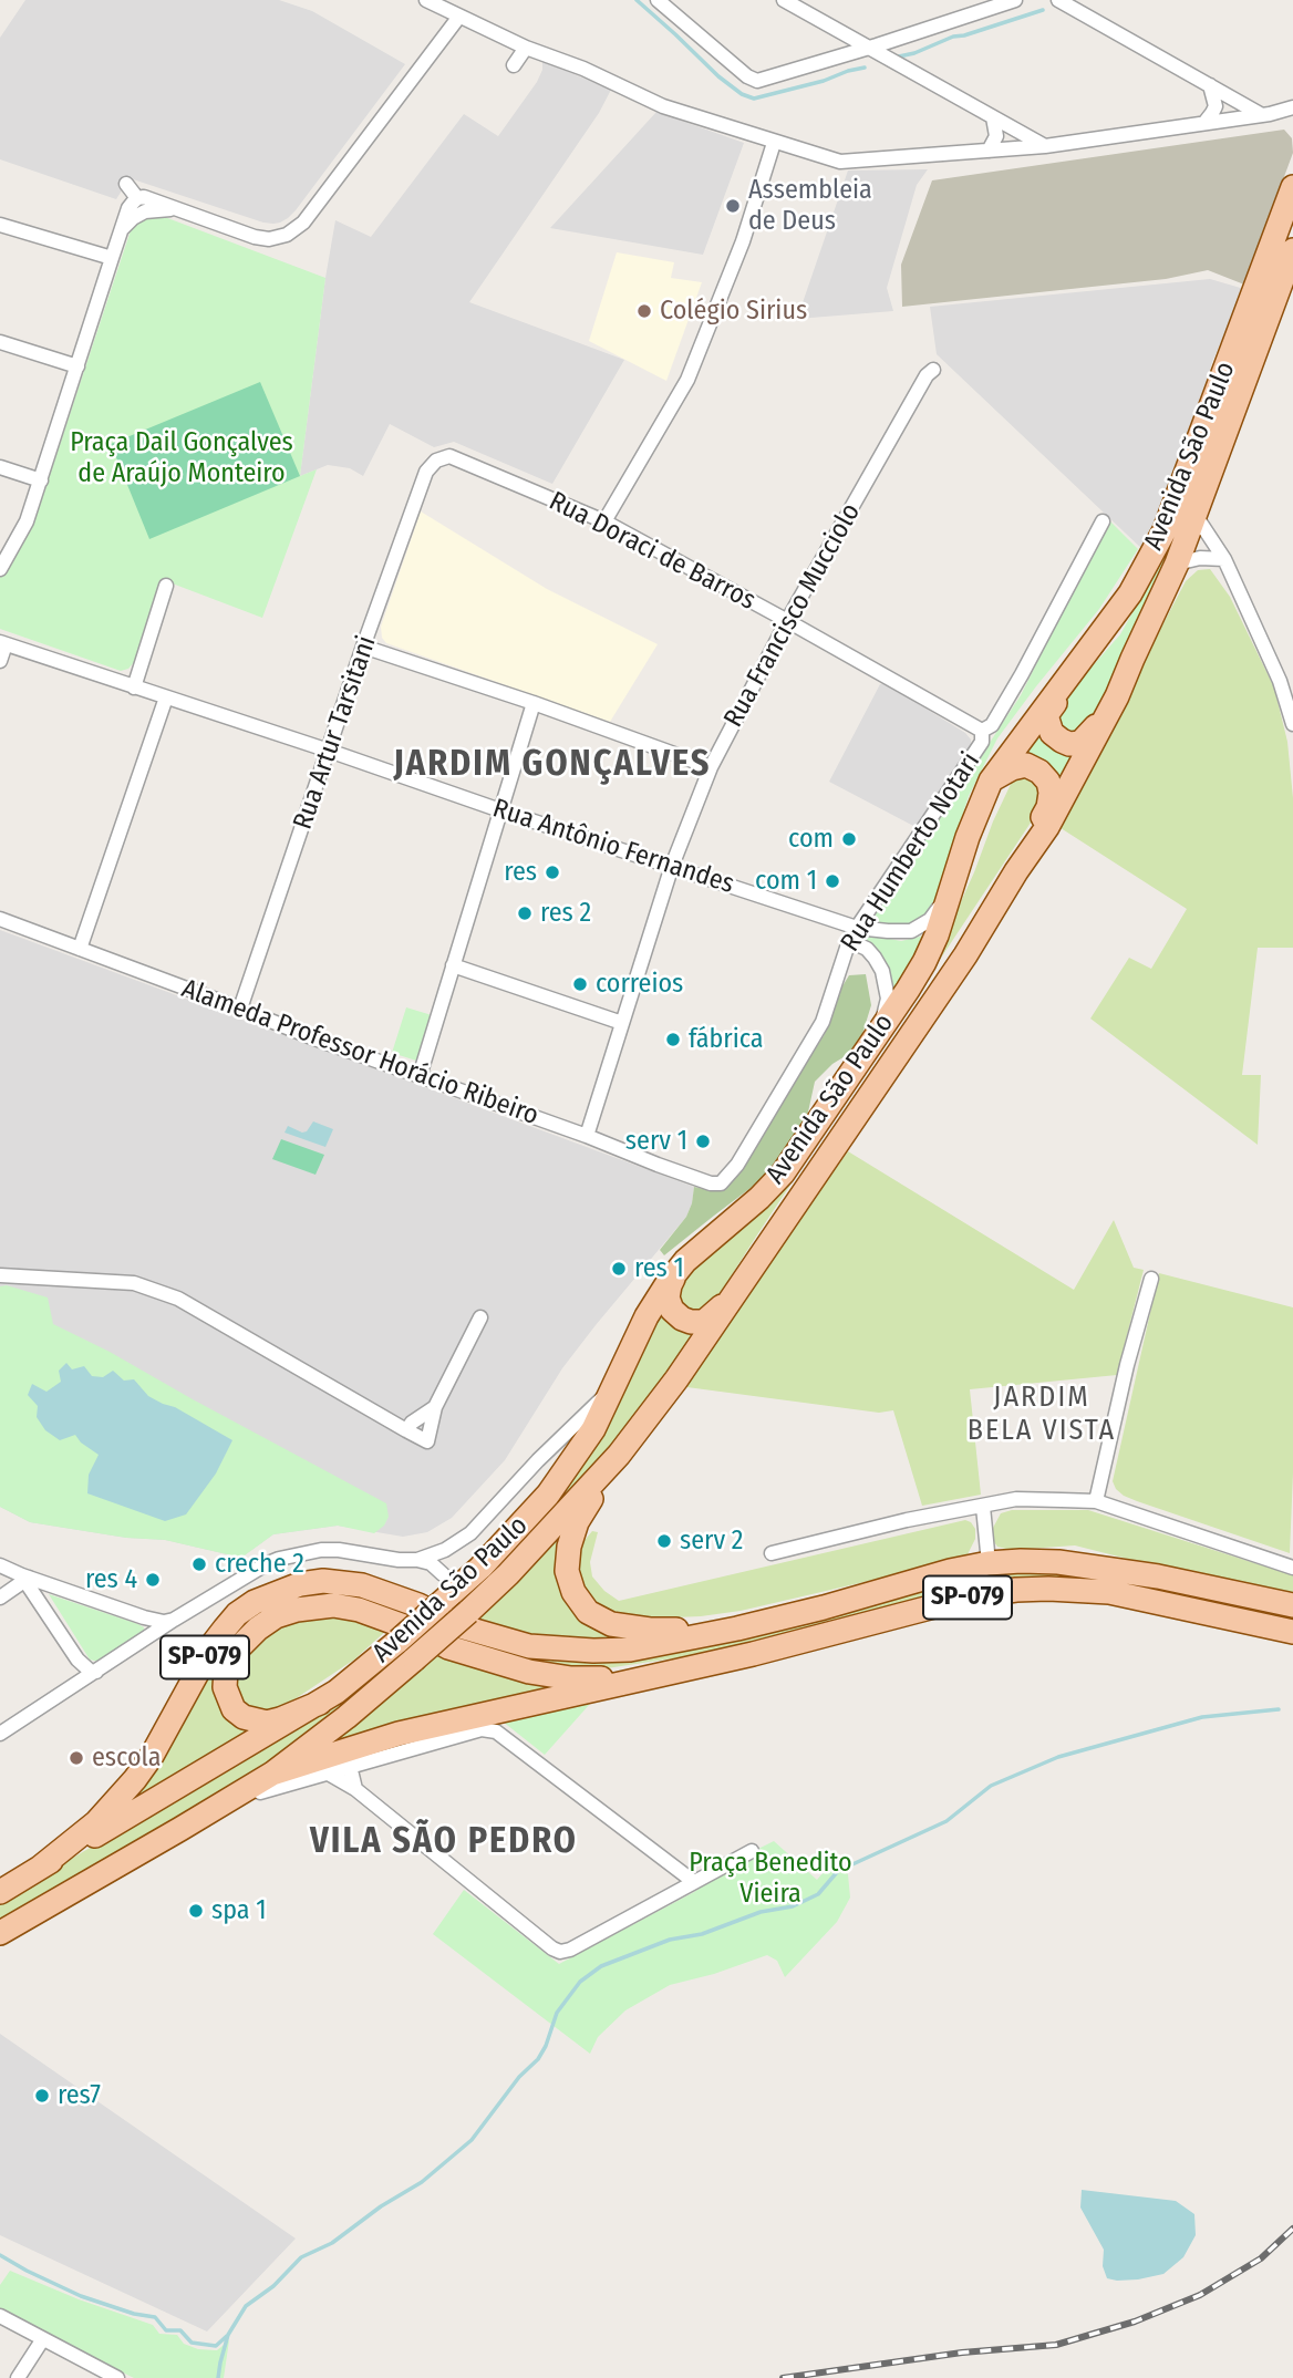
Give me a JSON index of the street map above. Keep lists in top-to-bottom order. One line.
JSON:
{"streets":{"main road":["Avenida São Paulo","SP-079"],"street":["Rua Doraci de Barros","Rua Francisco Mucciolo","Rua Artur Tarsitani","Rua Antônio Fernandes","Rua Humberto Notari","Alameda Professor Horácio Ribeiro"]},"crossings":[["Avenida São Paulo","Rua Antônio Fernandes"],["Avenida São Paulo","SP-079"],["Rua Doraci de Barros","Rua Francisco Mucciolo"],["Rua Doraci de Barros","Rua Artur Tarsitani"],["Rua Doraci de Barros","Rua Humberto Notari"],["Rua Francisco Mucciolo","Rua Antônio Fernandes"],["Rua Francisco Mucciolo","Alameda Professor Horácio Ribeiro"],["Rua Artur Tarsitani","Rua Antônio Fernandes"],["Rua Artur Tarsitani","Alameda Professor Horácio Ribeiro"],["Rua Antônio Fernandes","Rua Humberto Notari"],["Rua Humberto Notari","Alameda Professor Horácio Ribeiro"]],"districts":["JARDIM GONÇALVES","JARDIM BELA VISTA","VILA SÃO PEDRO"],"parks":["Praça Dail Gonçalves de Araújo Monteiro","Praça Benedito Vieira"],"places":["Assembleia de Deus","Colégio Sirius","com","res","com 1","res 2","correios","fábrica","serv 1","res 1","serv 2","creche 2","res 4","escola","spa 1","res7"]}
